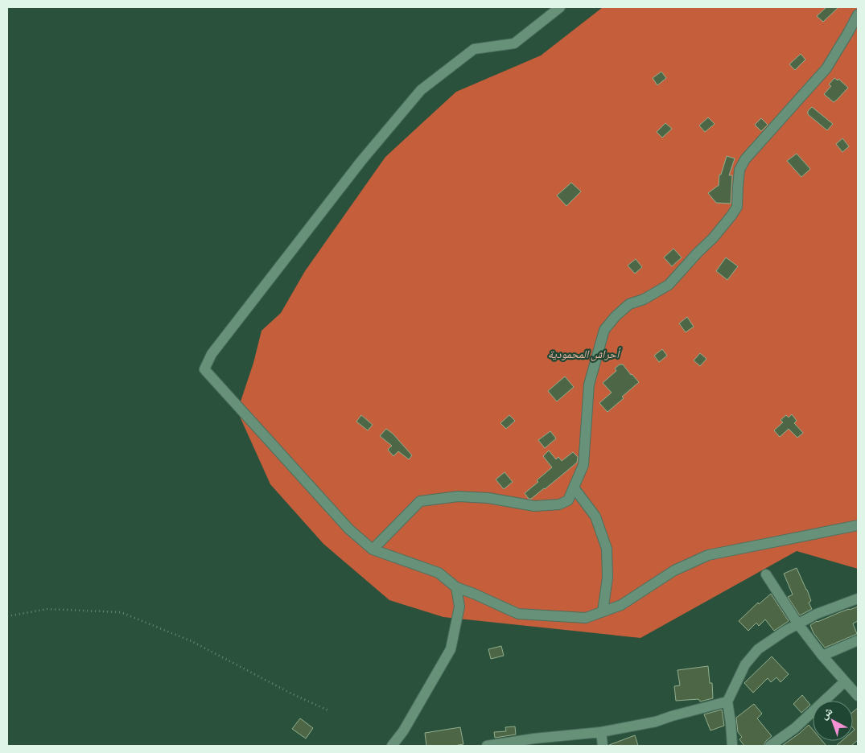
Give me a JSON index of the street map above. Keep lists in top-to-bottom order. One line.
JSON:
{"parks":["أحراش المحمودية"],"north":"top left"}
